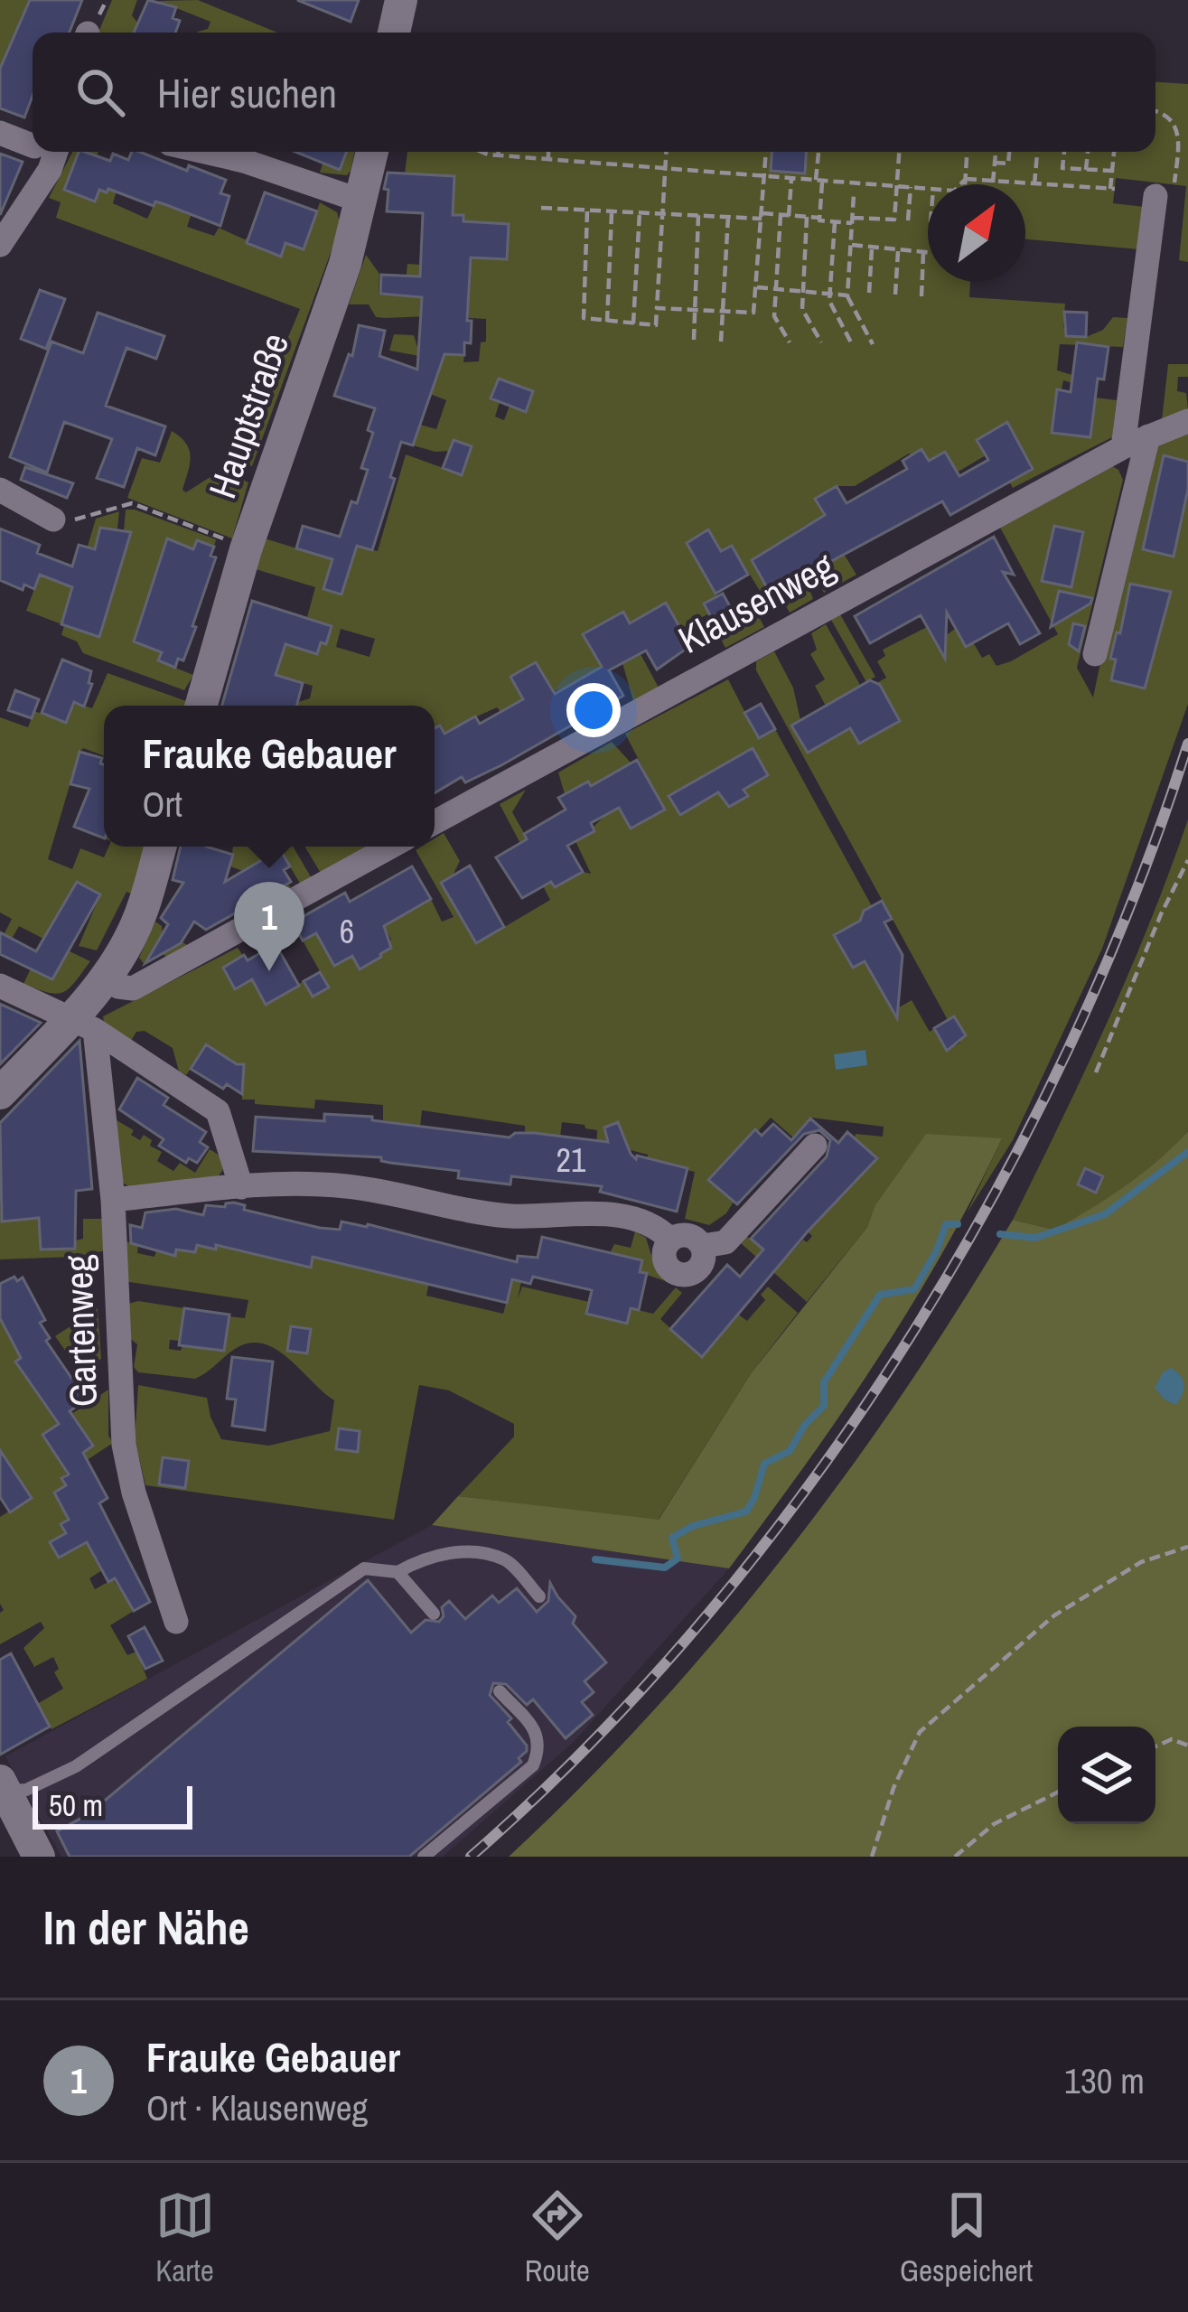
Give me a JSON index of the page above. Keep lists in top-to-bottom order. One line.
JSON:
{"streets":{"main road":["Hauptstraße"],"street":["Klausenweg","Gartenweg"]},"house_numbers":["6","21"],"scale_bar":"50 m","north":"top right","page":{"search":"Hier suchen","popup":["Frauke Gebauer","Ort"],"pins":"1","scale":"50 m","heading":"In der Nähe","list":[{"mark":"1","name":"Frauke Gebauer","note":"Ort · Klausenweg","value":"130 m"}],"nav":["Karte","Route","Gespeichert"]}}
